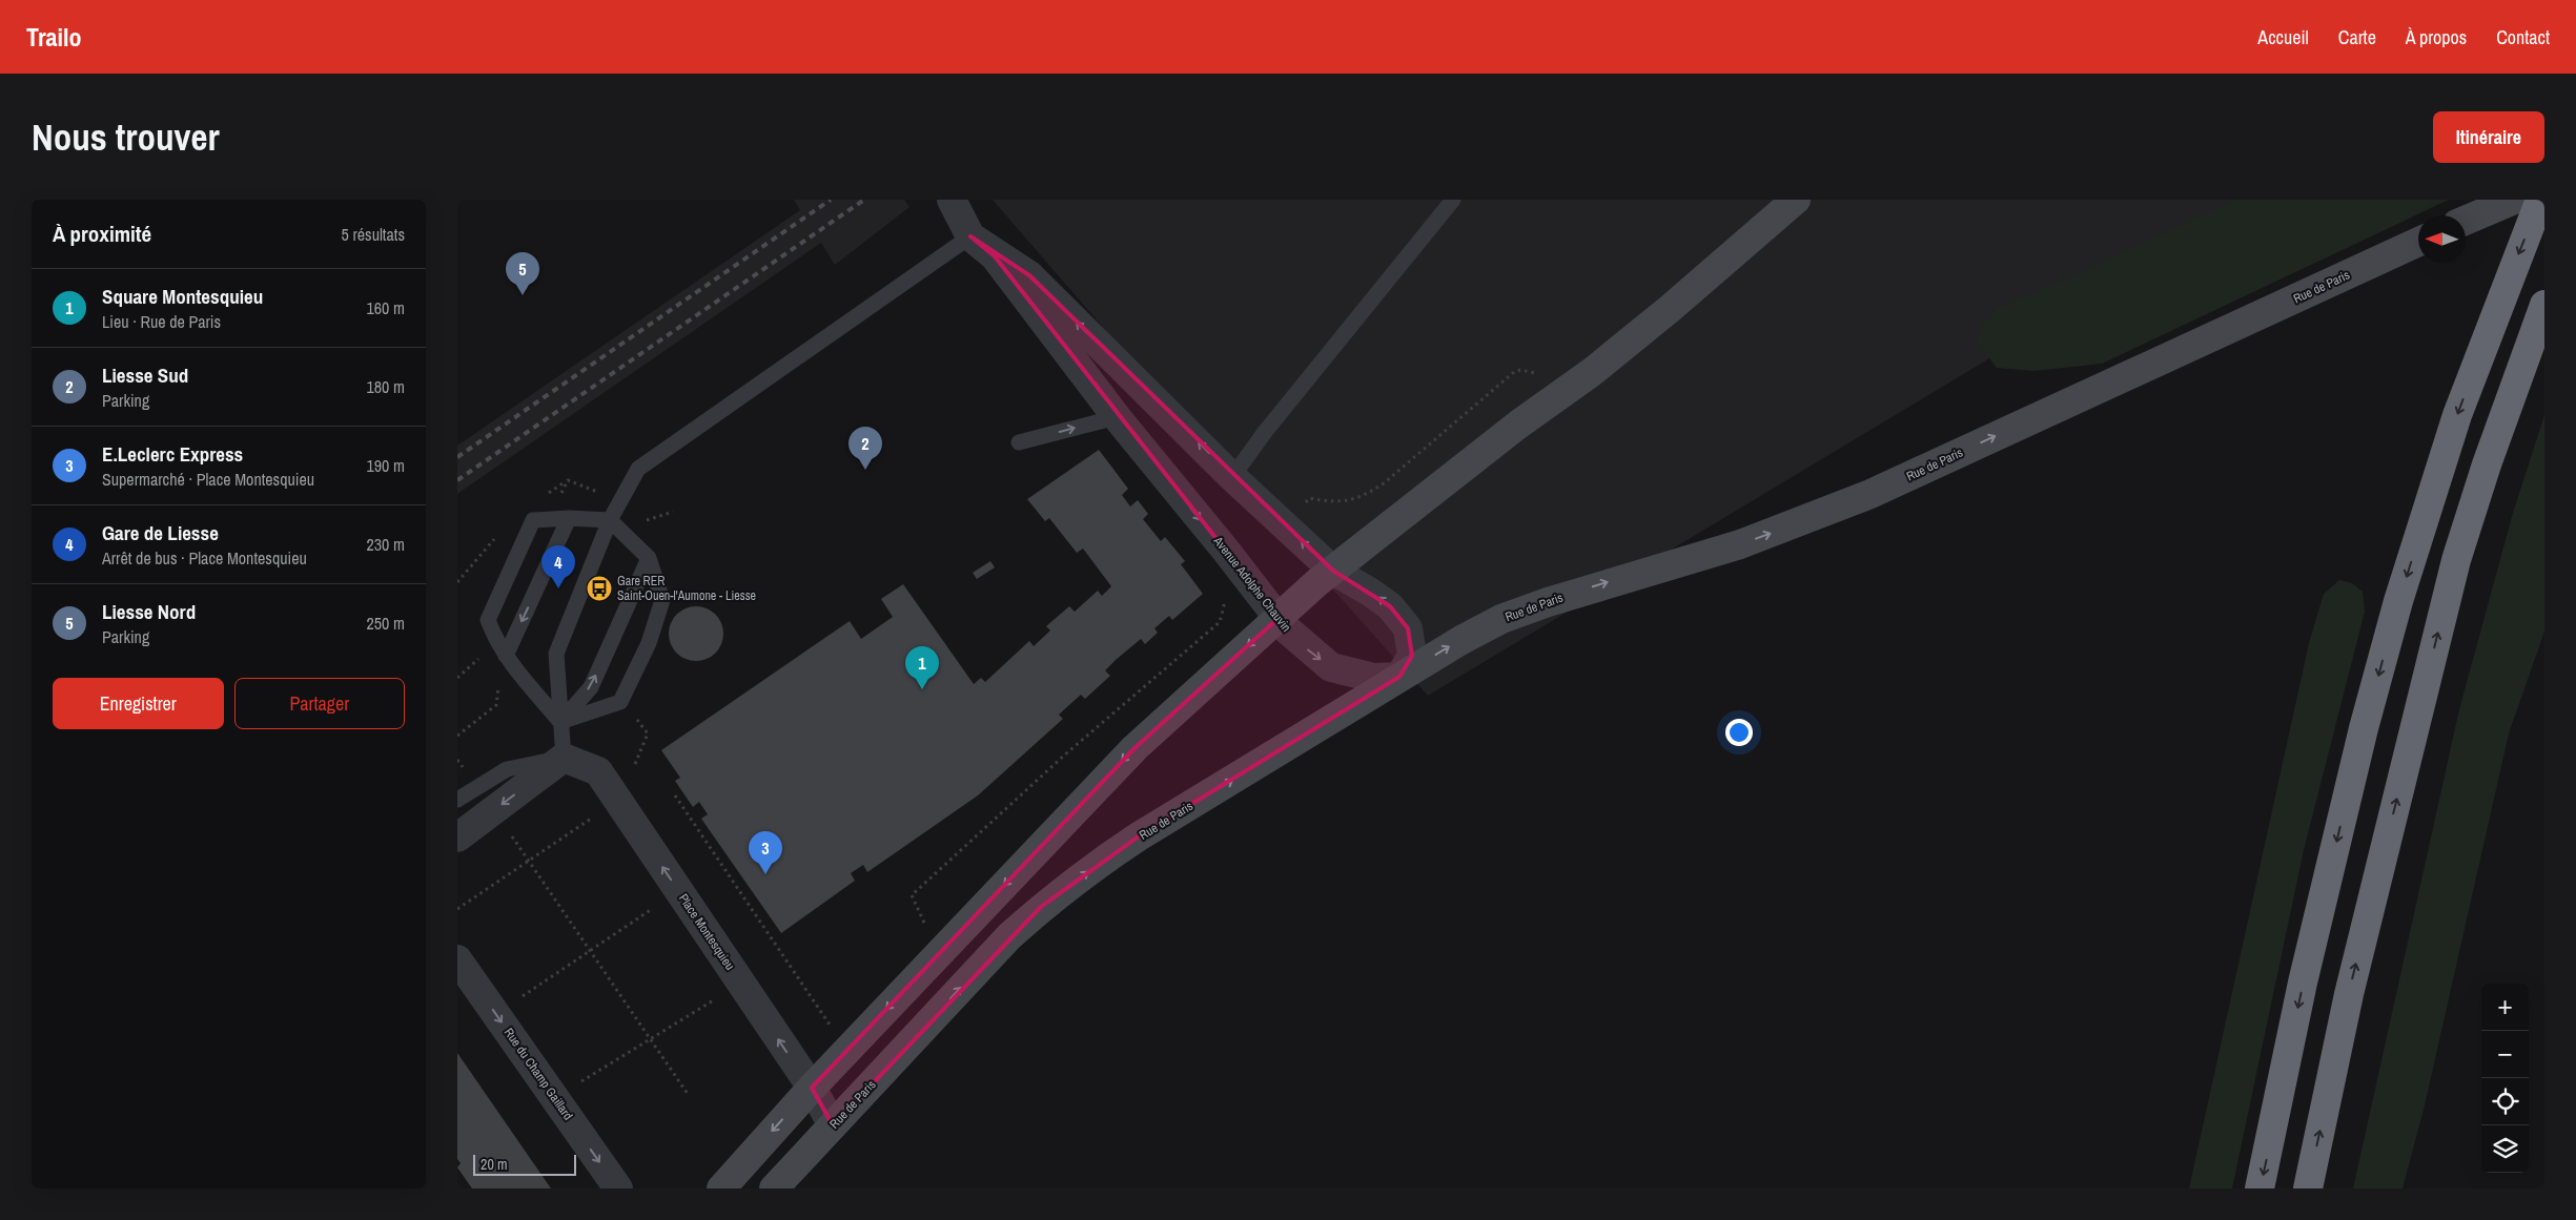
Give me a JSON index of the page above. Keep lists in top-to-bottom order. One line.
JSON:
{"streets":{"main road":["Rue de Paris"],"street":["Avenue Adolphe Chauvin","Place Montesquieu","Rue du Champ Gaillard"]},"crossings":[["Rue de Paris","Avenue Adolphe Chauvin"],["Rue de Paris","Place Montesquieu"]],"one_way":["Place Montesquieu","Rue du Champ Gaillard"],"places":{"bus stop":["Gare RER Saint-Ouen-l'Aumone - Liesse"]},"scale_bar":"20 m","north":"left","page":{"header":"Trailo","nav":["Accueil","Carte","À propos","Contact"],"buttons":["Itinéraire",["Enregistrer","Partager"]],"title":"Nous trouver","heading":["À proximité","5 résultats"],"pins":["5","2","4","1","3"],"list":[{"mark":"1","name":"Square Montesquieu","note":"Lieu · Rue de Paris","value":"160 m"},{"mark":"2","name":"Liesse Sud","note":"Parking","value":"180 m"},{"mark":"3","name":"E.Leclerc Express","note":"Supermarché · Place Montesquieu","value":"190 m"},{"mark":"4","name":"Gare de Liesse","note":"Arrêt de bus · Place Montesquieu","value":"230 m"},{"mark":"5","name":"Liesse Nord","note":"Parking","value":"250 m"}],"map_buttons":["+","−"],"scale":"20 m"}}
